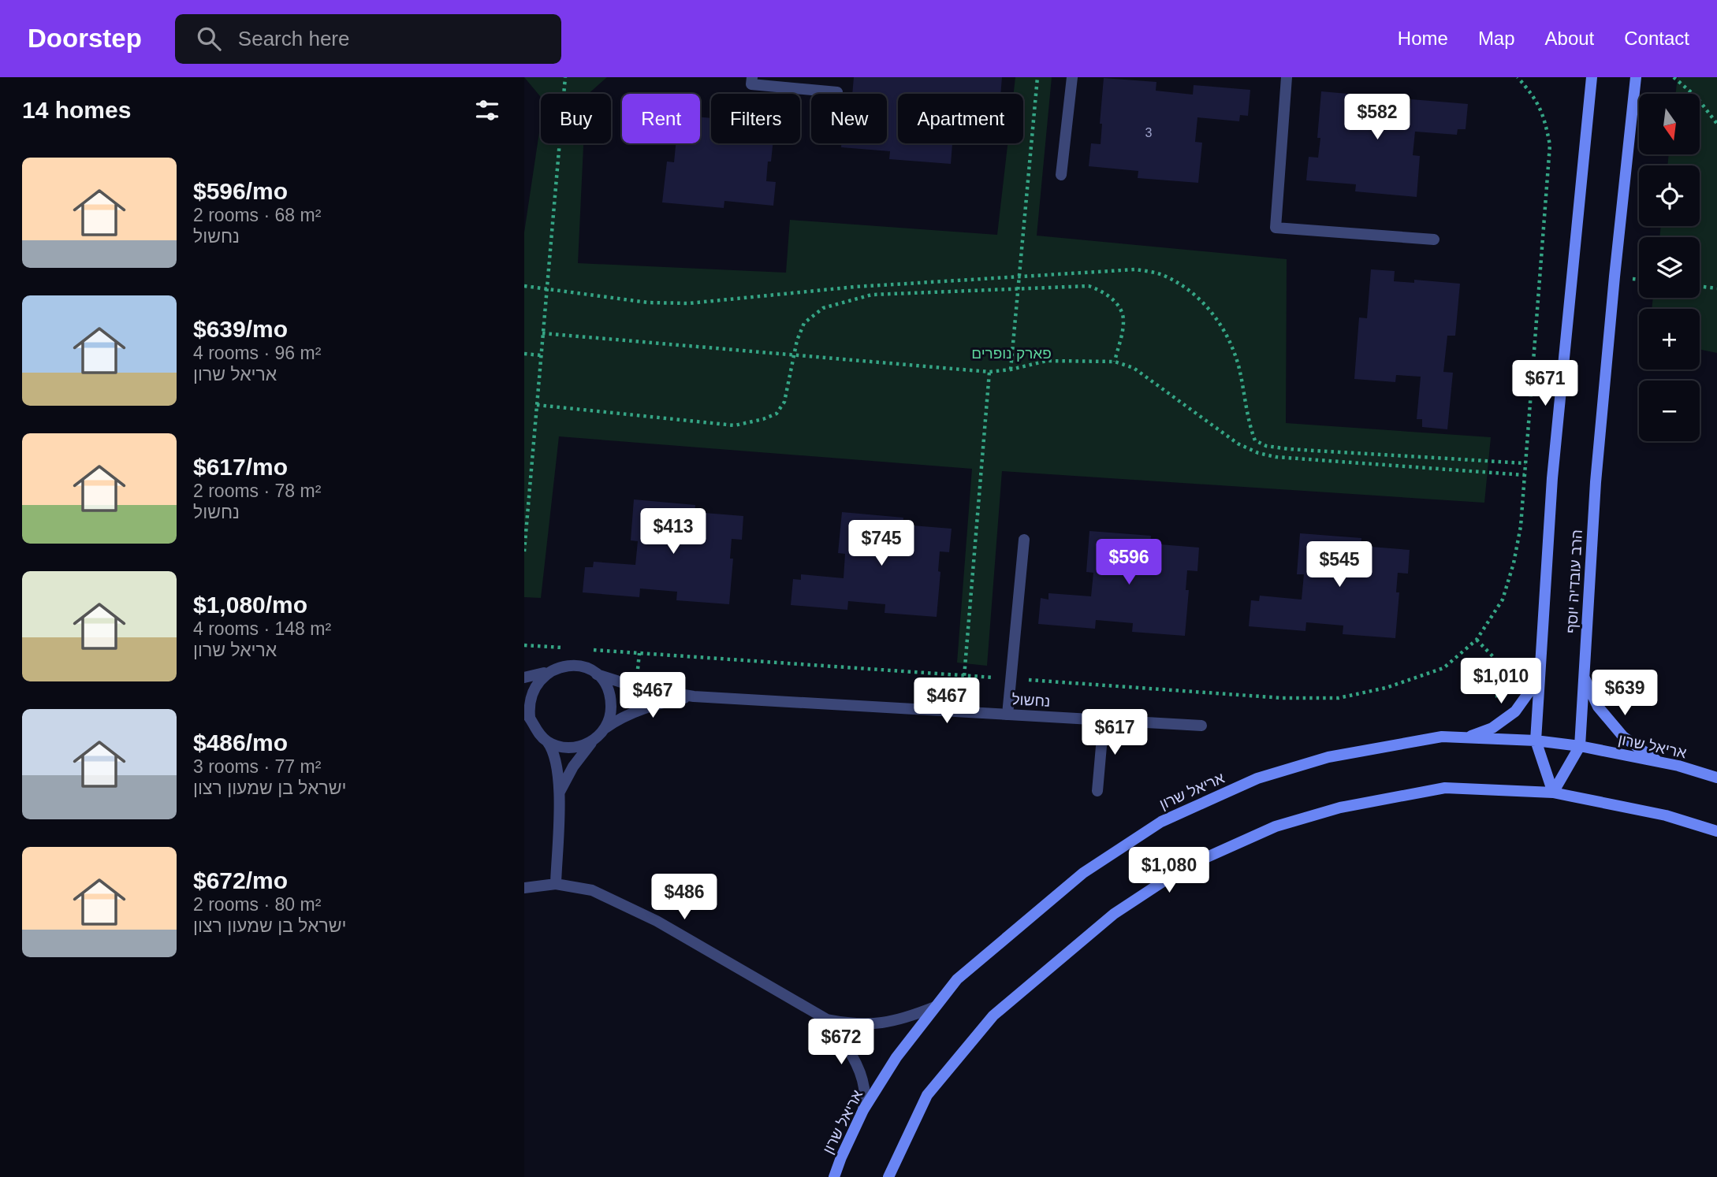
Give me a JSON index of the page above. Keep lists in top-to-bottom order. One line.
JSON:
{"streets":{"main road":["הרב עובדיה יוסף","אריאל שרון"],"street":["נחשול"]},"crossings":[["הרב עובדיה יוסף","אריאל שרון"]],"parks":["פארק נופרים"],"house_numbers":["3"],"north":"bottom","page":{"header":"Doorstep","search":"Search here","nav":["Home","Map","About","Contact"],"heading":"14 homes","map_buttons":["+","−"],"price":["$582","$671","$413","$745","$596","$545","$1,010","$639","$467","$467","$617","$1,080","$486","$672"],"chip":["Buy","Rent","Filters","New","Apartment"],"list":[{"name":"$596/mo","note":"2 rooms · 68 m² · נחשול"},{"name":"$639/mo","note":"4 rooms · 96 m² · אריאל שרון"},{"name":"$617/mo","note":"2 rooms · 78 m² · נחשול"},{"name":"$1,080/mo","note":"4 rooms · 148 m² · אריאל שרון"},{"name":"$486/mo","note":"3 rooms · 77 m² · ישראל בן שמעון רצון"},{"name":"$672/mo","note":"2 rooms · 80 m² · ישראל בן שמעון רצון"}]}}
